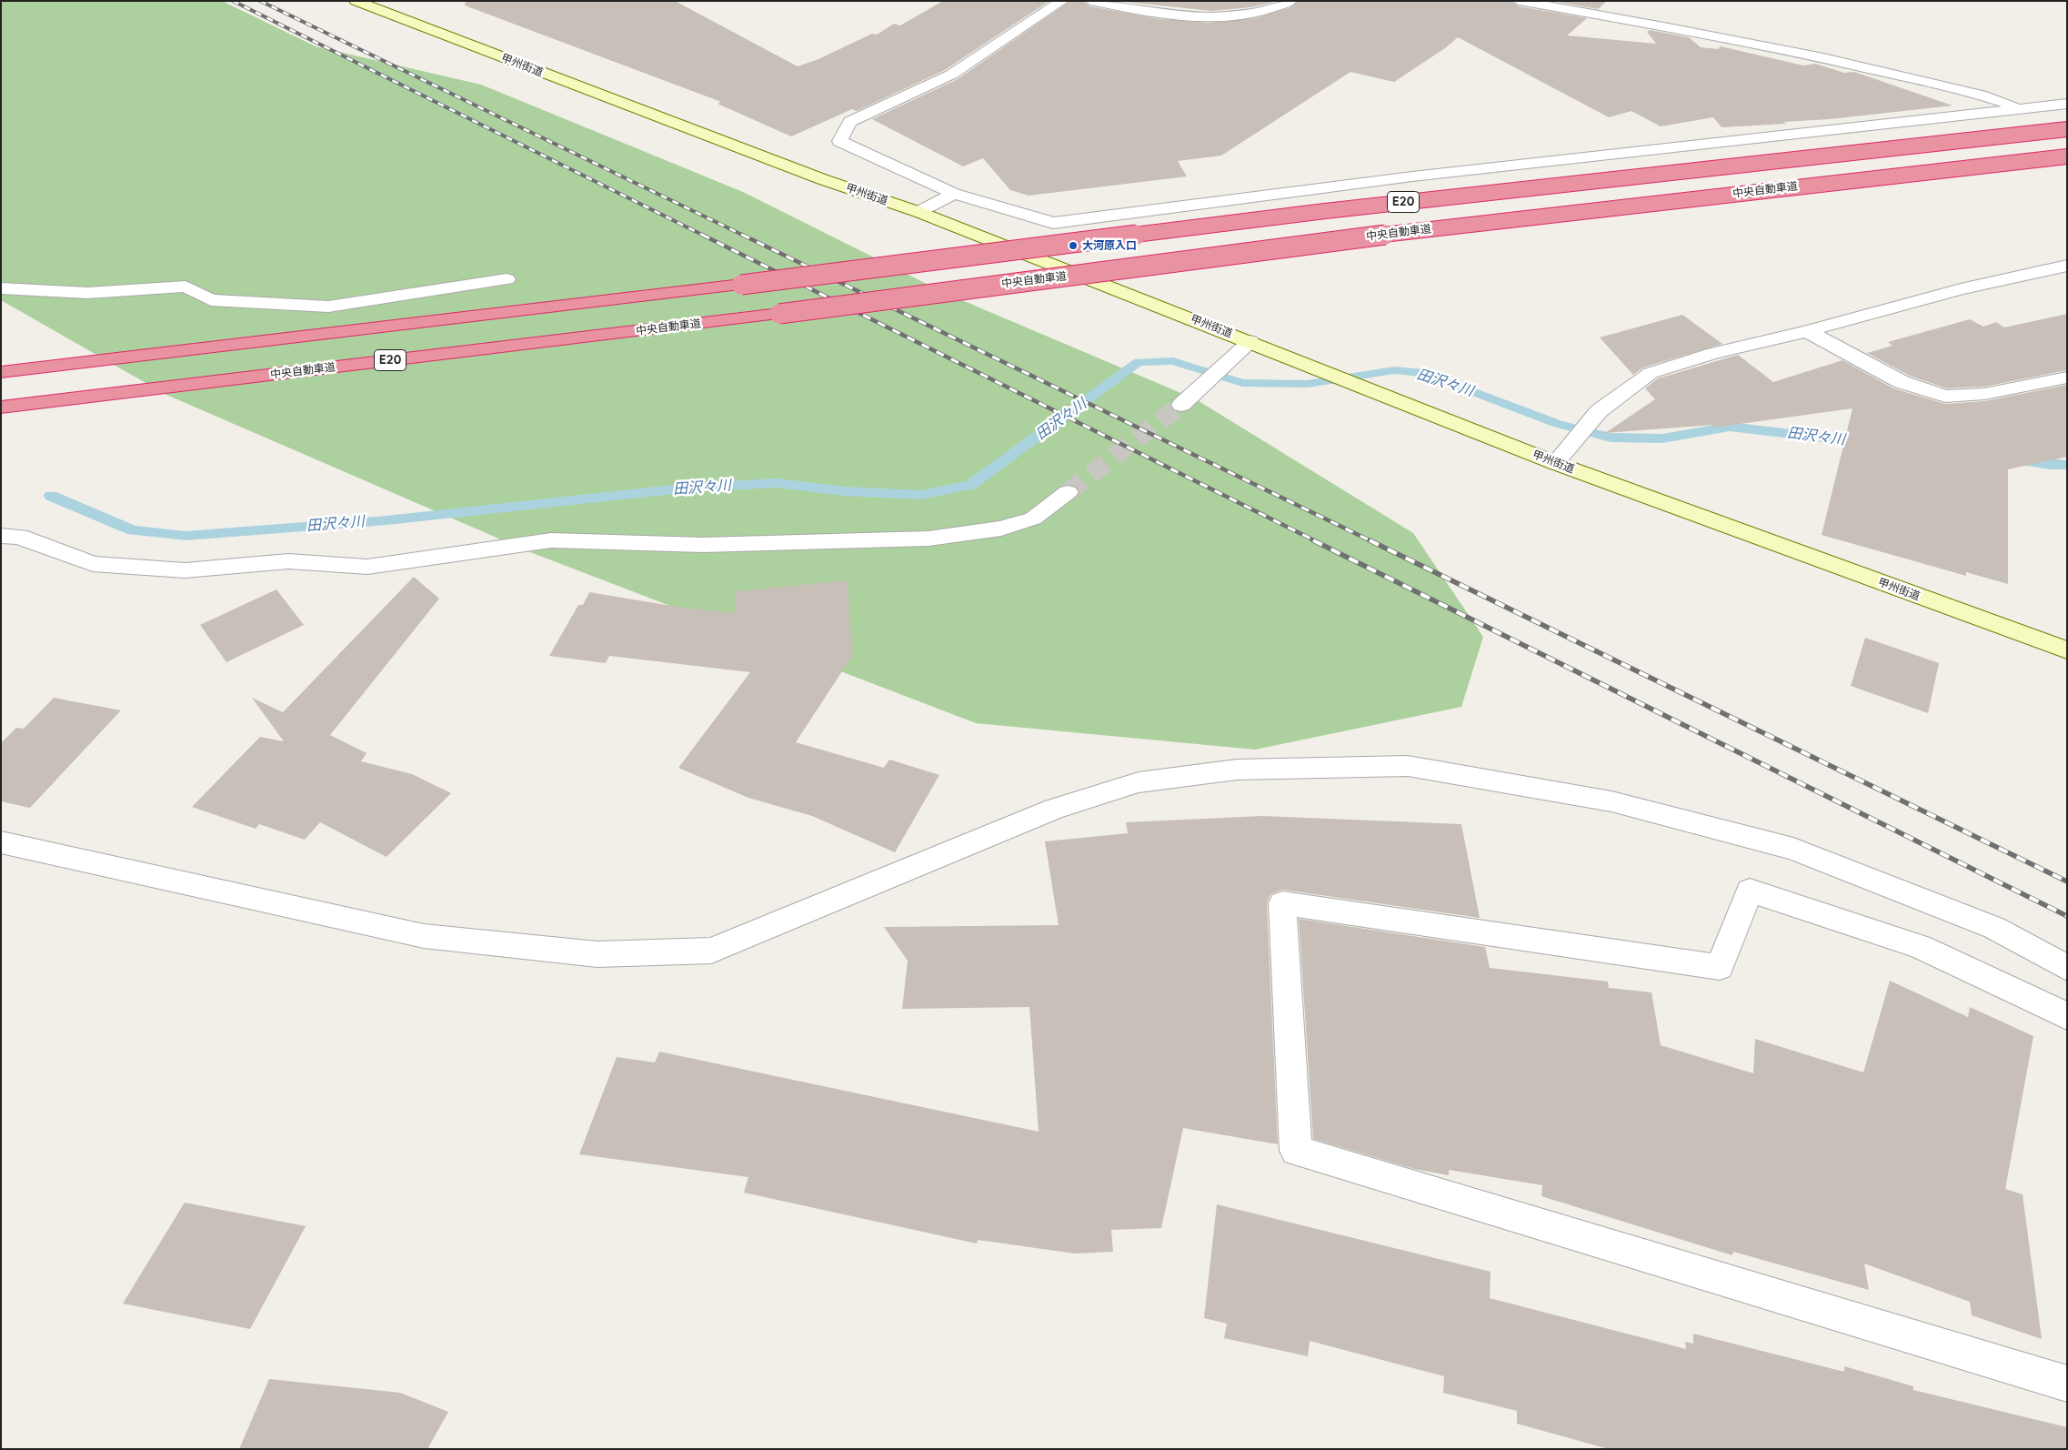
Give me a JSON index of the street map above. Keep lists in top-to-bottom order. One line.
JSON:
{"streets":{"highway":["中央自動車道","E20"],"main road":["甲州街道"]},"water":["田沢々川"],"places":["大河原入口"]}
